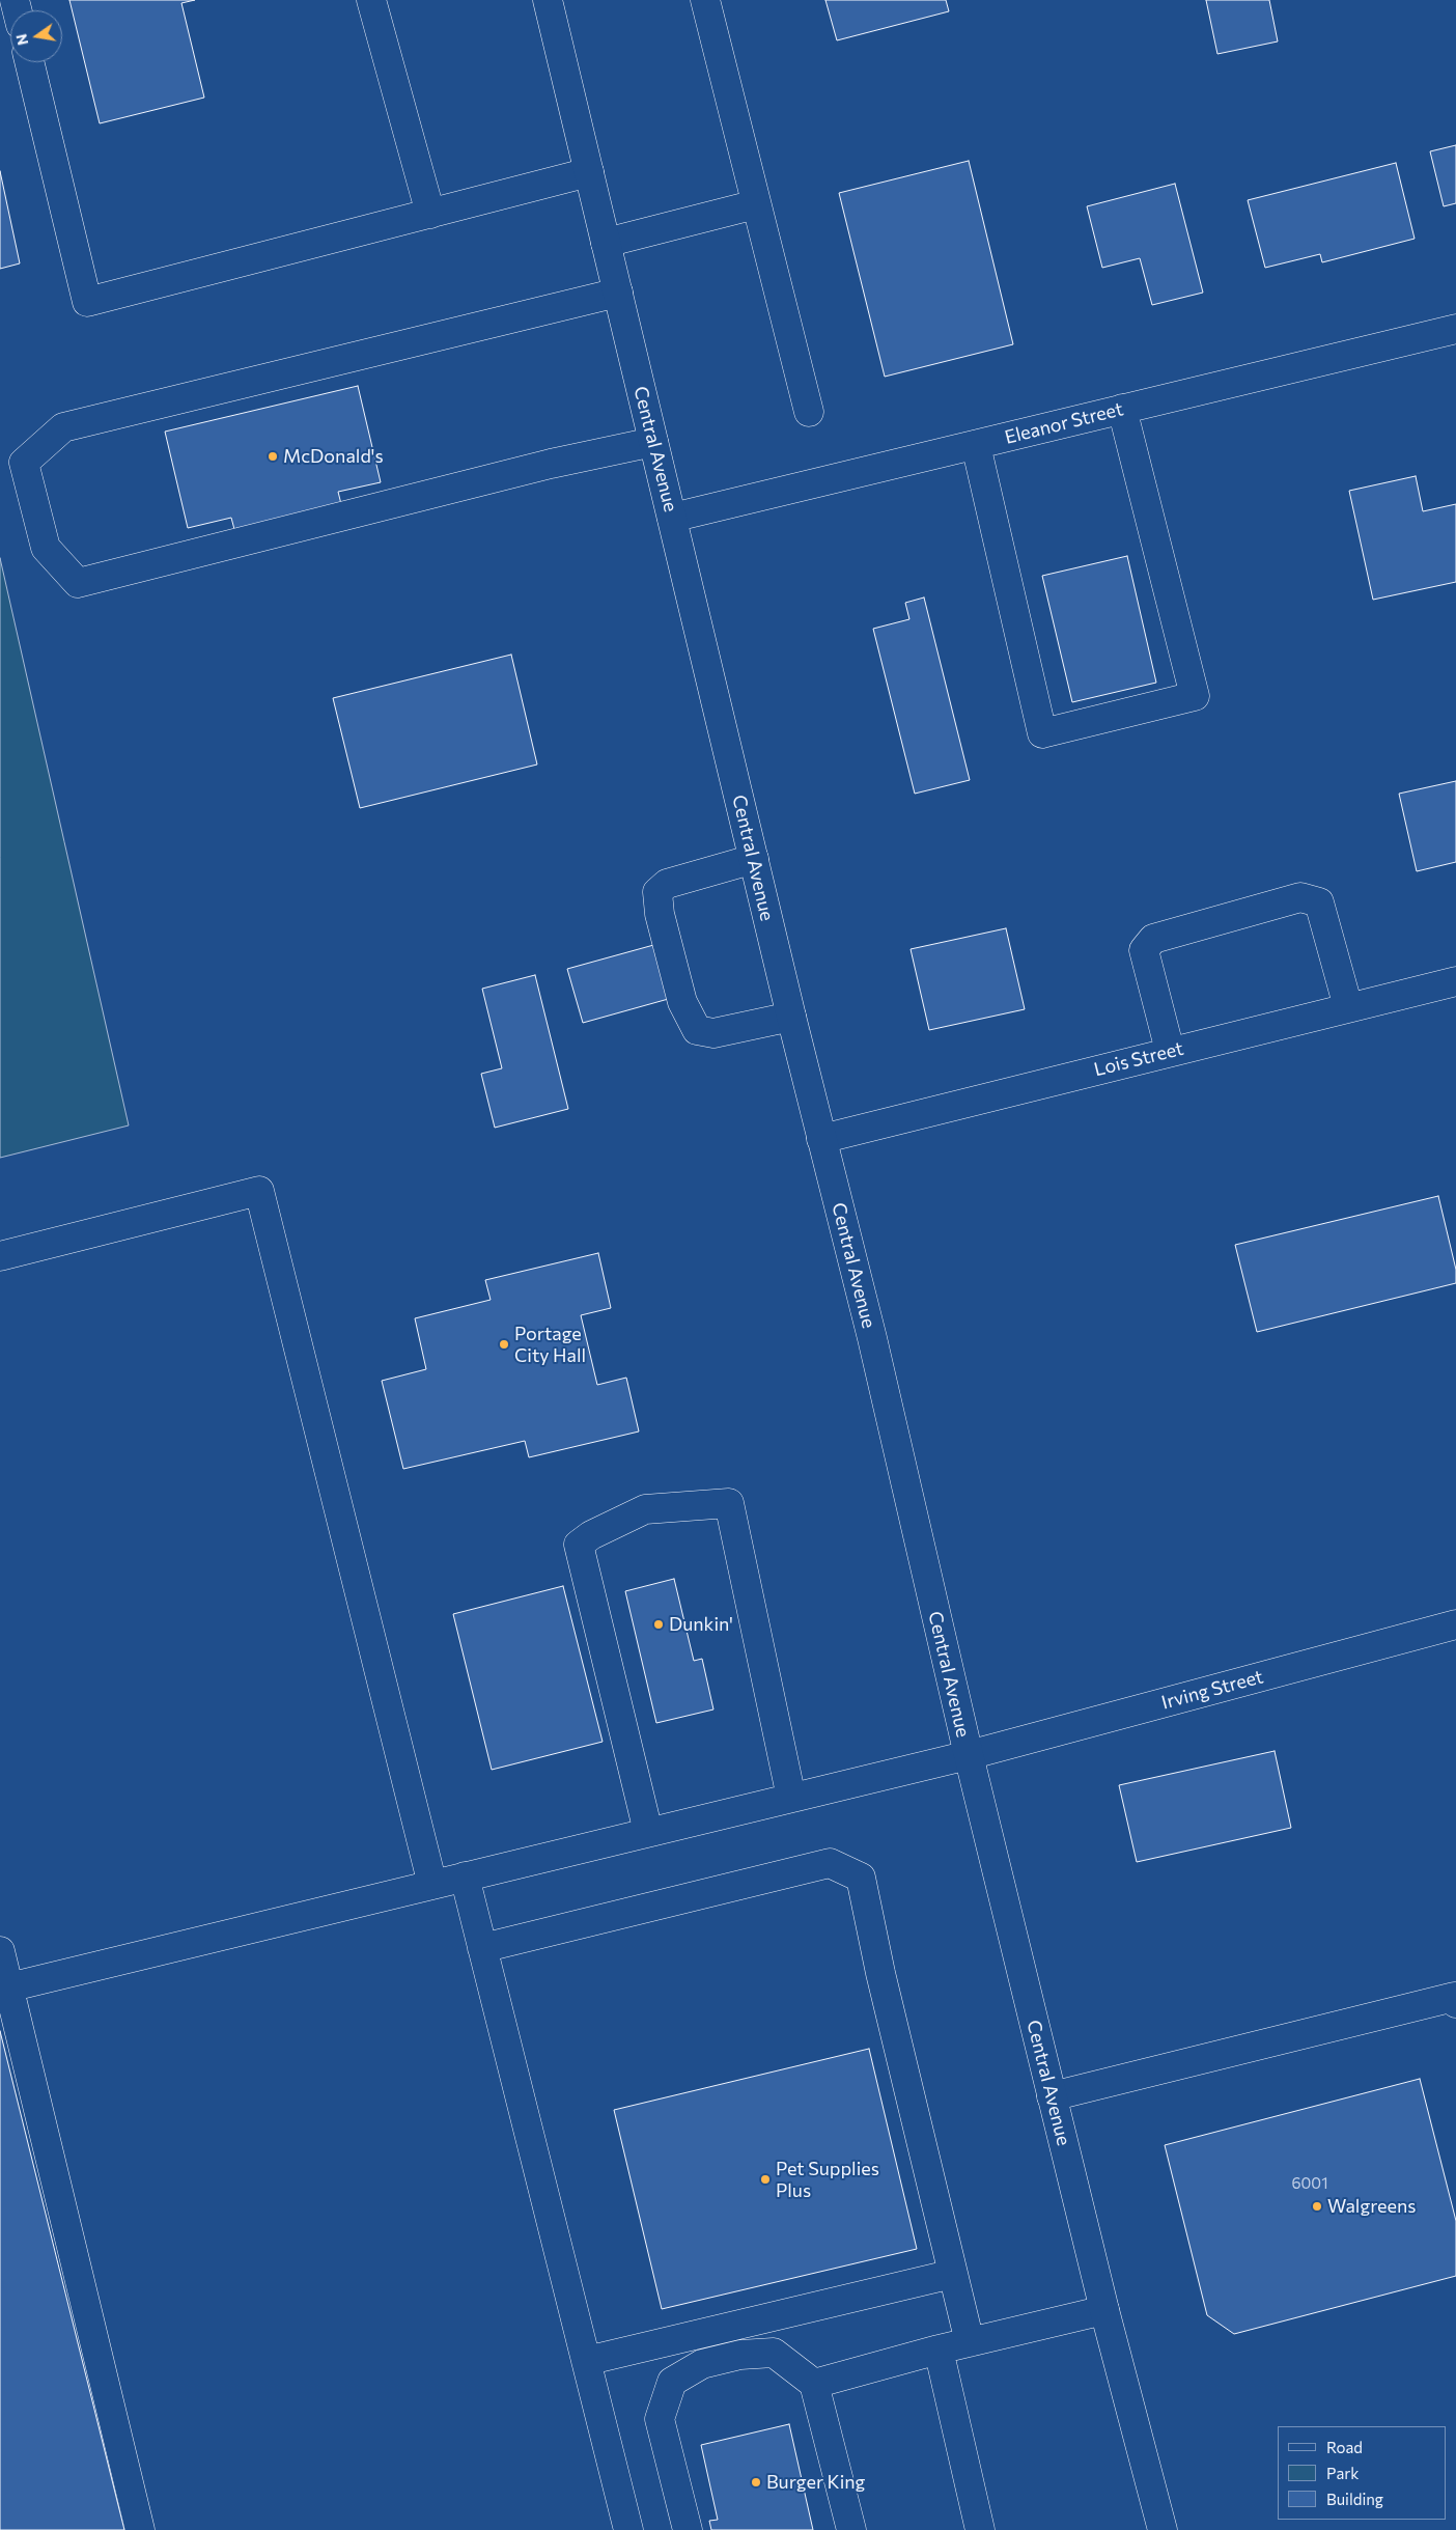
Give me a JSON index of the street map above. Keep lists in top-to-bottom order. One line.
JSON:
{"streets":{"main road":["Eleanor Street","Central Avenue","Lois Street","Irving Street"]},"crossings":[["Eleanor Street","Central Avenue"],["Central Avenue","Lois Street"],["Central Avenue","Irving Street"]],"places":["McDonald's","Portage City Hall","Dunkin'","Pet Supplies Plus","Walgreens","Burger King"],"house_numbers":["6001"],"legend":["Road","Park","Building"],"north":"left"}
